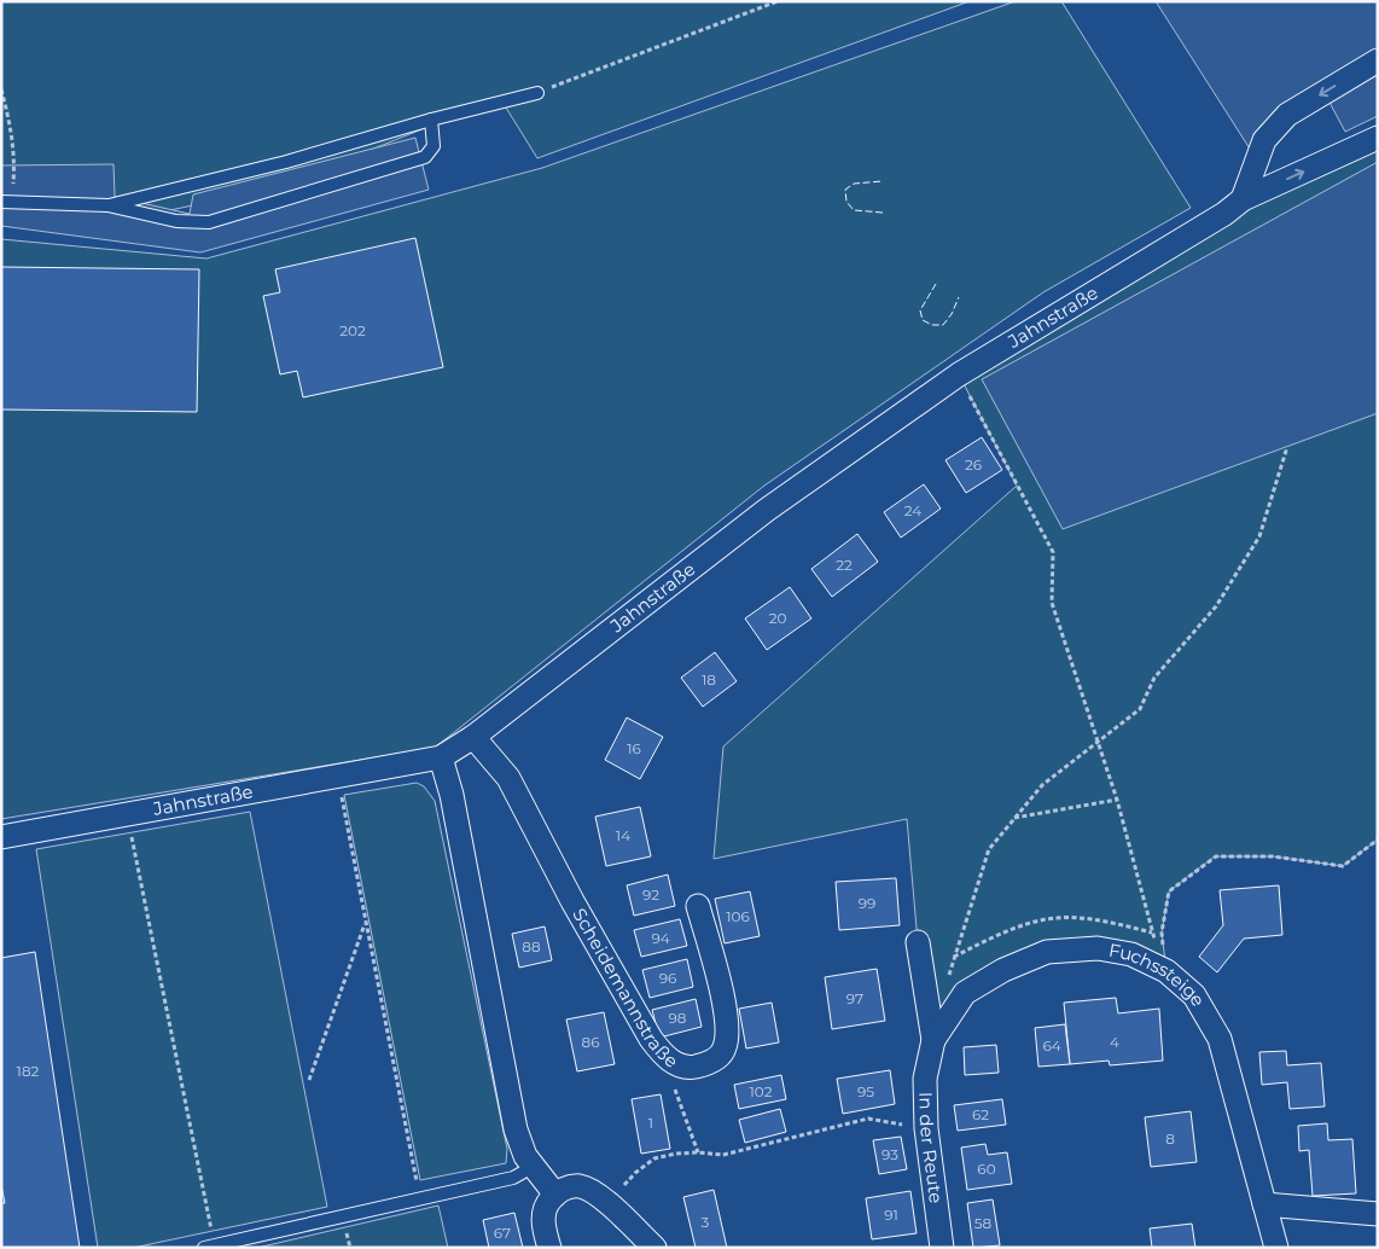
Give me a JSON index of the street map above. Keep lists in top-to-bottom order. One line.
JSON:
{"streets":{"street":["Jahnstraße","Fuchssteige","Scheidemannstraße","In der Reute"]},"crossings":[["Jahnstraße","Scheidemannstraße"],["Fuchssteige","In der Reute"]],"house_numbers":["202","26","24","22","20","18","16","14","92","99","106","94","88","96","97","98","86","4","64","182","102","95","62","1","8","93","60","91","3","58","67"]}
